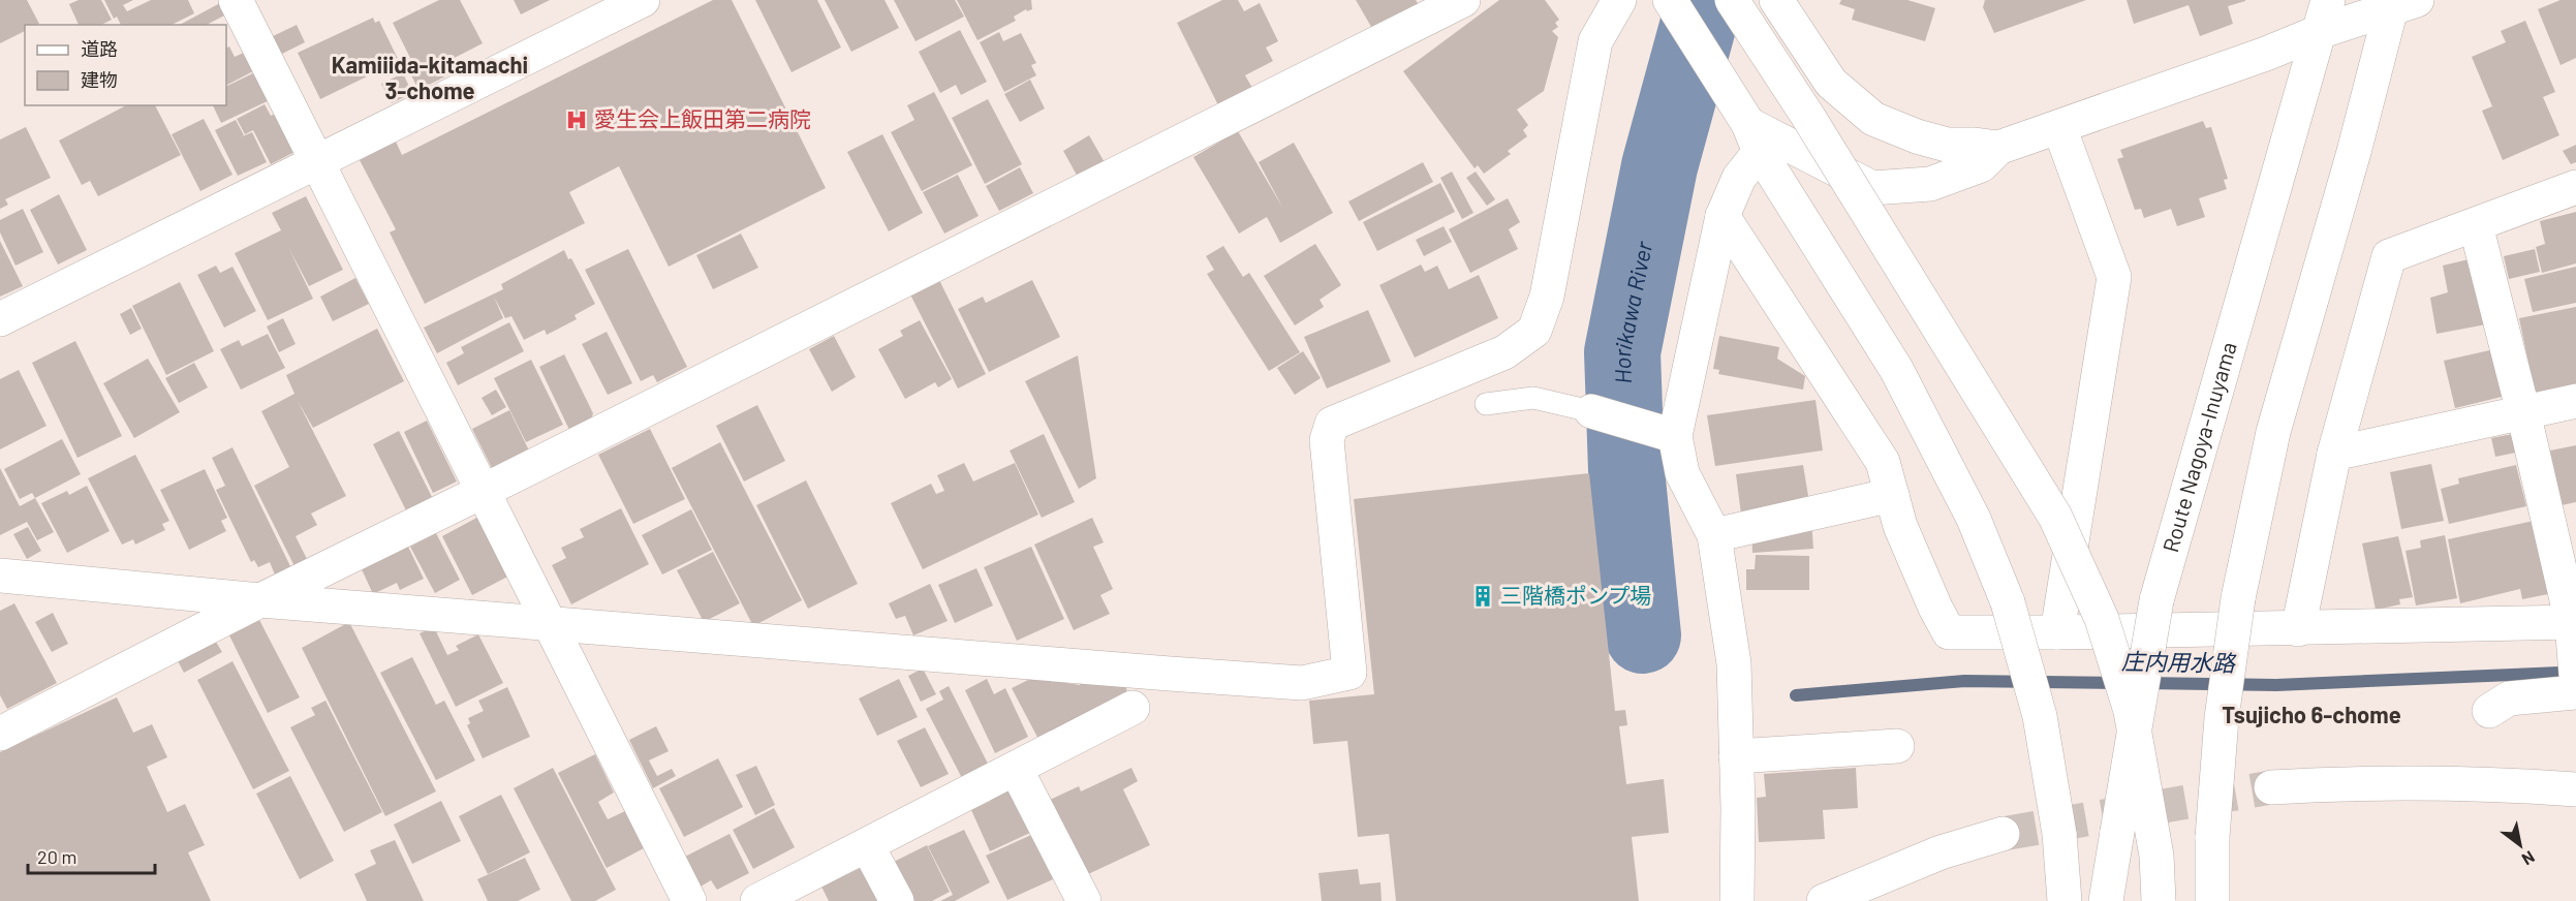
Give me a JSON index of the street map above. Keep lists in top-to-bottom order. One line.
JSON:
{"streets":{"street":["Route Nagoya-Inuyama"]},"districts":["Kamiiida-kitamachi 3-chome","Tsujicho 6-chome"],"water":["Horikawa River","庄内用水路"],"places":{"hospital":["愛生会上飯田第二病院"],"building":["三階橋ポンプ場"]},"legend":["道路","建物"],"scale_bar":"20 m","north":"bottom right"}
